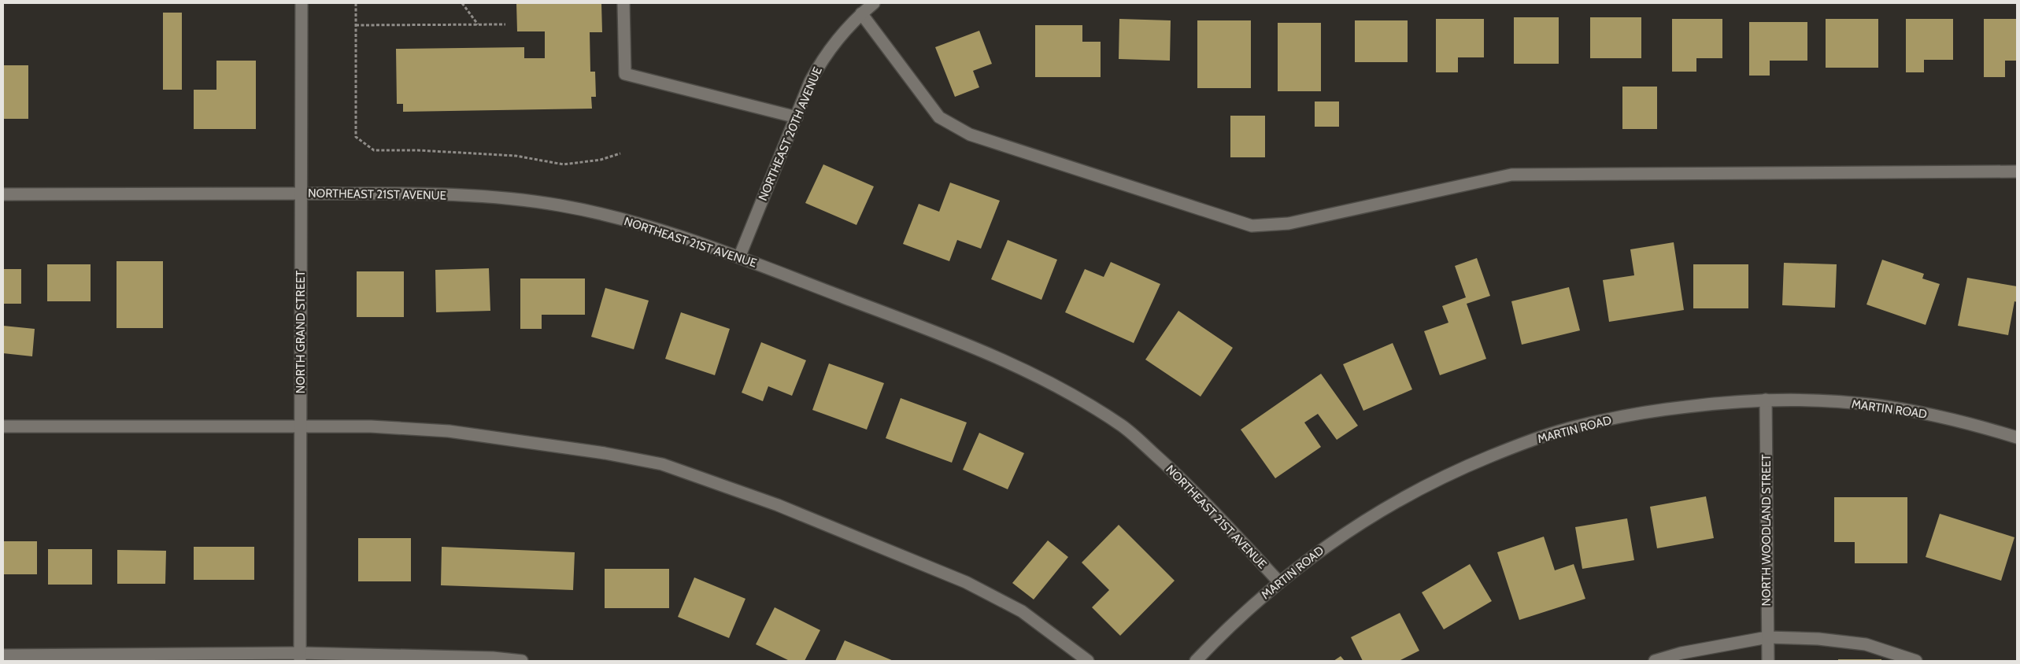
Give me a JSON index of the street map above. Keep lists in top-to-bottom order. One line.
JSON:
{"streets":{"street":["NORTHEAST 20TH AVENUE","NORTHEAST 21ST AVENUE","NORTH GRAND STREET","MARTIN ROAD","NORTH WOODLAND STREET"]},"crossings":[["NORTHEAST 20TH AVENUE","NORTHEAST 21ST AVENUE"],["NORTHEAST 21ST AVENUE","NORTH GRAND STREET"],["NORTHEAST 21ST AVENUE","MARTIN ROAD"],["MARTIN ROAD","NORTH WOODLAND STREET"]]}
